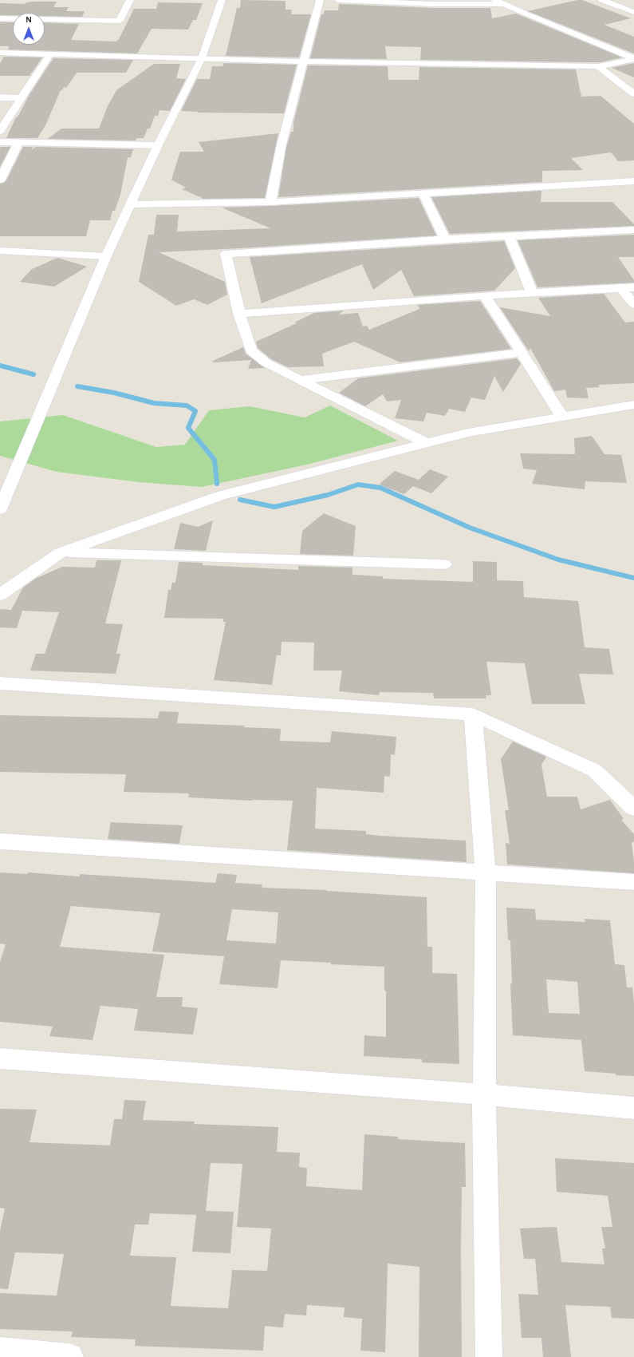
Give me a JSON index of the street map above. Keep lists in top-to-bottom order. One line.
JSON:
{"north":"top"}
